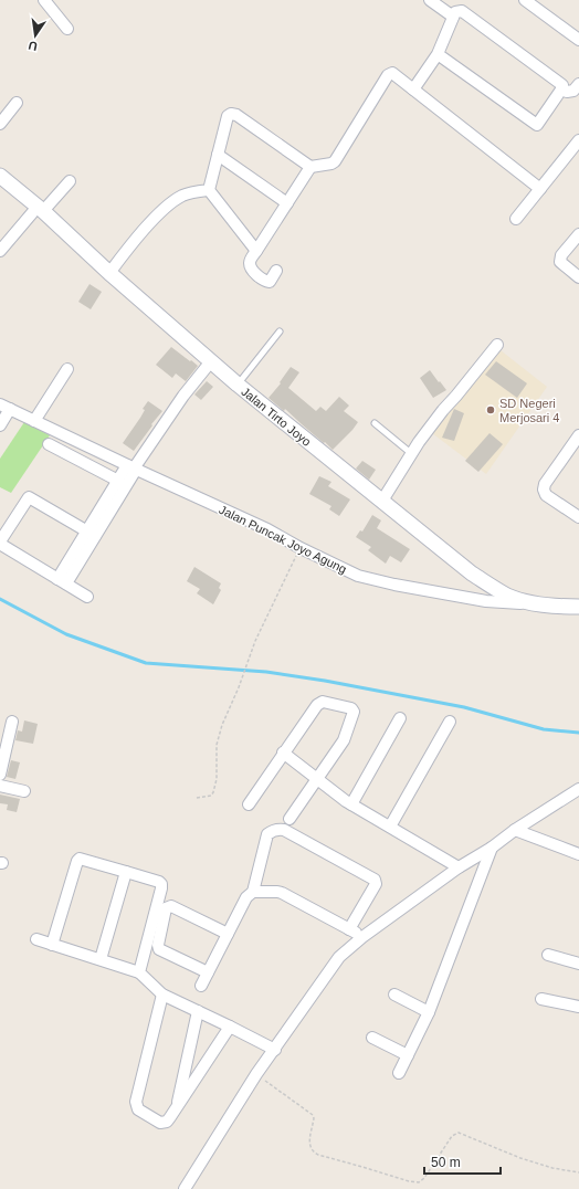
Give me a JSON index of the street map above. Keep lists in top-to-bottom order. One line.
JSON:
{"streets":{"street":["Jalan Tirto Joyo","Jalan Puncak Joyo Agung"]},"crossings":[["Jalan Tirto Joyo","Jalan Puncak Joyo Agung"]],"places":["SD Negeri Merjosari 4"],"scale_bar":"50 m","north":"bottom"}
